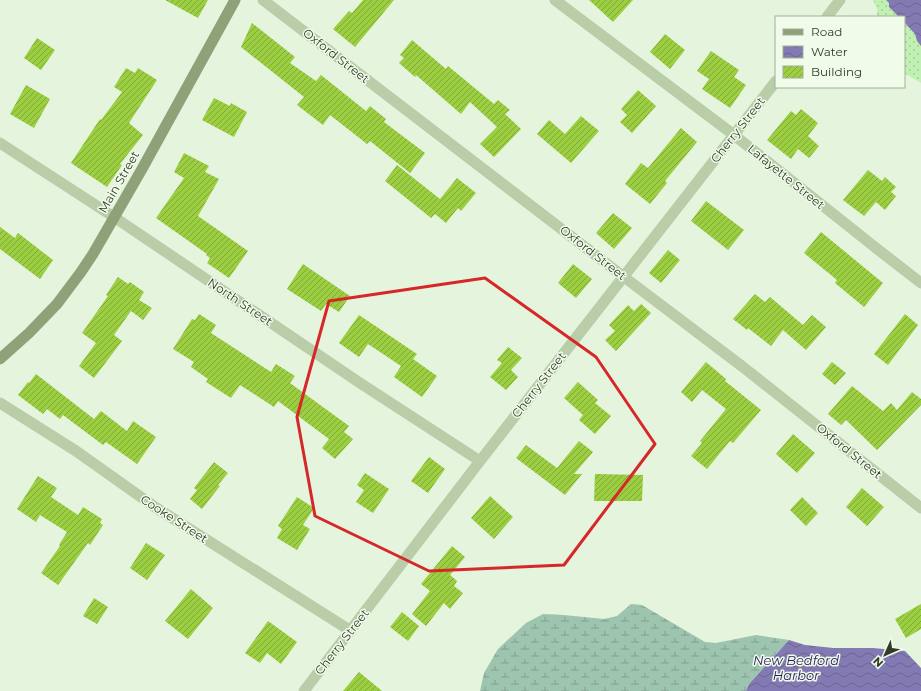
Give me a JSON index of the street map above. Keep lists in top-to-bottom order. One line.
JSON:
{"streets":{"main road":["Main Street"],"street":["Oxford Street","Cherry Street","Lafayette Street","North Street","Cooke Street"]},"crossings":[["Oxford Street","Cherry Street"],["Cherry Street","Lafayette Street"],["Cherry Street","North Street"],["Cherry Street","Cooke Street"],["Main Street","North Street"]],"water":["New Bedford Harbor"],"legend":["Road","Water","Building"],"north":"bottom left"}
